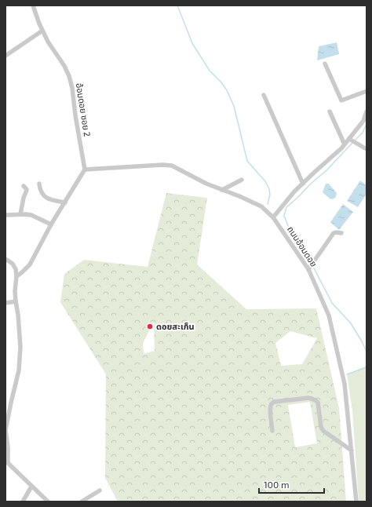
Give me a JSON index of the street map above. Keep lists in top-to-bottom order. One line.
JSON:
{"streets":{"street":["อ้อมดอย ซอย 2","ถนนอ้อมดอย"]},"crossings":[["อ้อมดอย ซอย 2","ถนนอ้อมดอย"]],"places":["ดอยสะเก็น"],"scale_bar":"100 m"}
